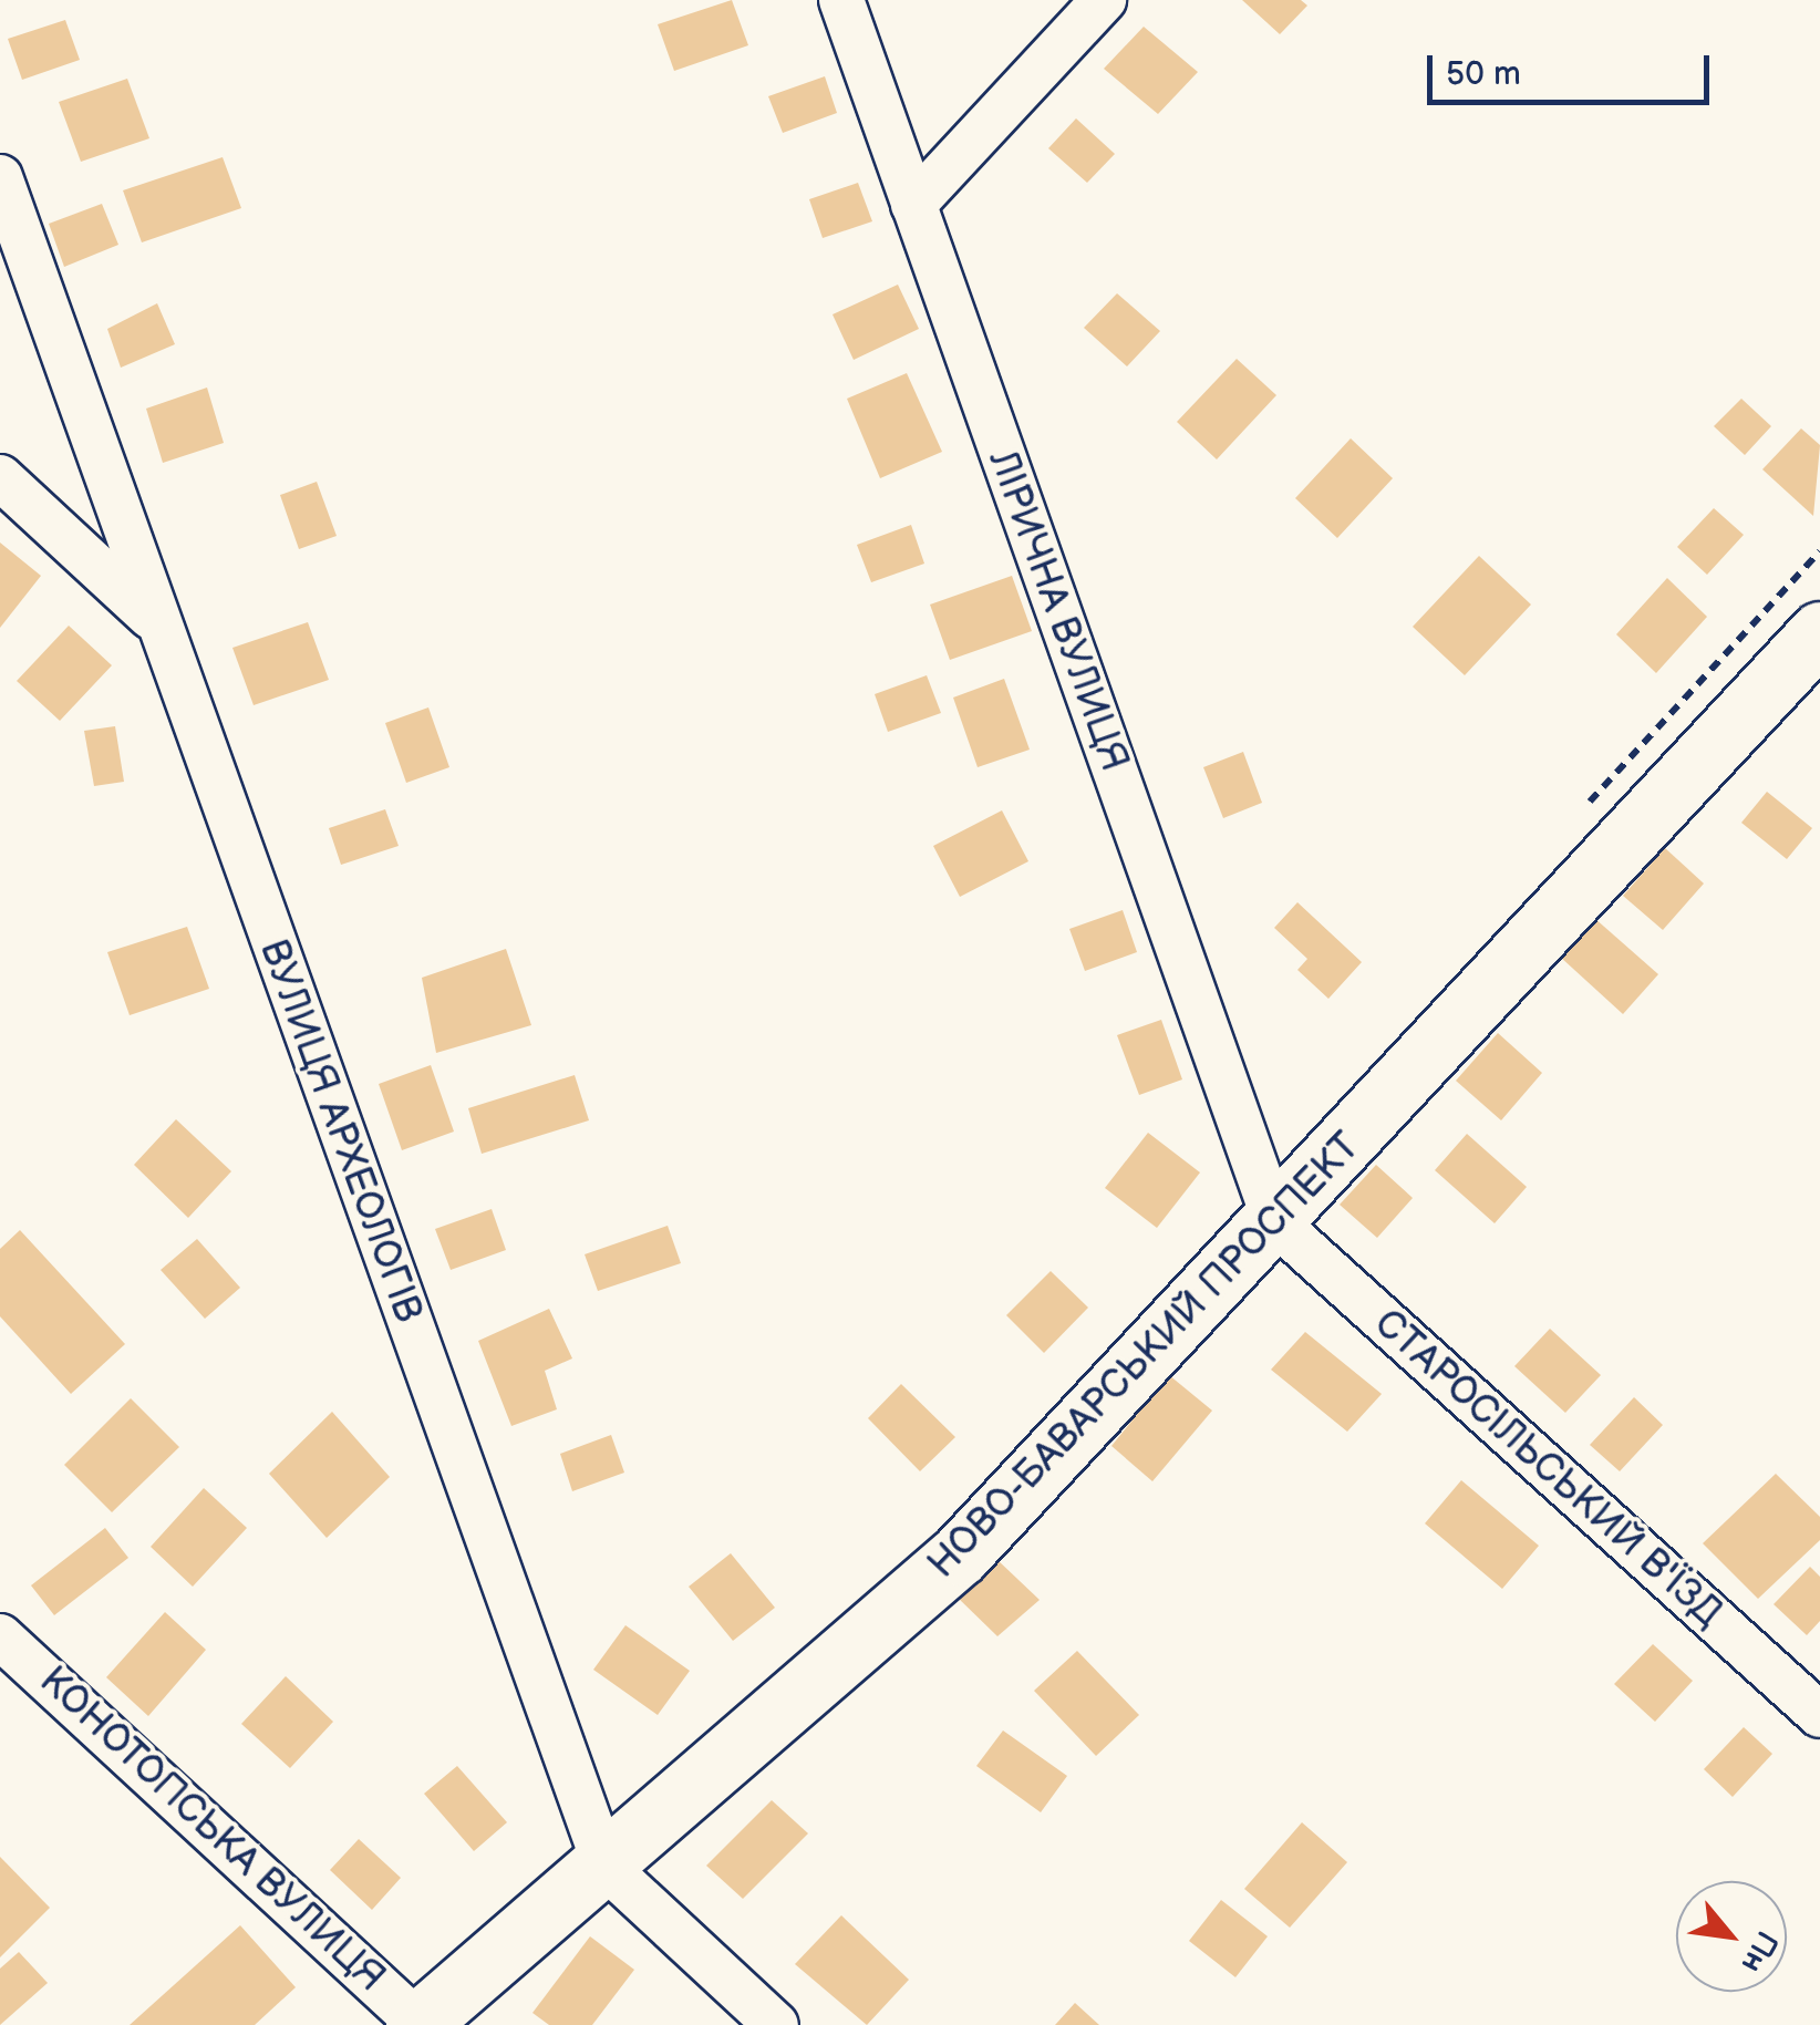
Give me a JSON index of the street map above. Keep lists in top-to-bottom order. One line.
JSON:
{"streets":{"main road":["НОВО-БАВАРСЬКИЙ ПРОСПЕКТ"],"street":["ЛІРИЧНА ВУЛИЦЯ","ВУЛИЦЯ АРХЕОЛОГІВ","СТАРОСІЛЬСЬКИЙ В'ЇЗД","КОНОТОПСЬКА ВУЛИЦЯ"]},"crossings":[["ЛІРИЧНА ВУЛИЦЯ","НОВО-БАВАРСЬКИЙ ПРОСПЕКТ"],["ЛІРИЧНА ВУЛИЦЯ","СТАРОСІЛЬСЬКИЙ В'ЇЗД"],["ВУЛИЦЯ АРХЕОЛОГІВ","НОВО-БАВАРСЬКИЙ ПРОСПЕКТ"],["НОВО-БАВАРСЬКИЙ ПРОСПЕКТ","СТАРОСІЛЬСЬКИЙ В'ЇЗД"],["НОВО-БАВАРСЬКИЙ ПРОСПЕКТ","КОНОТОПСЬКА ВУЛИЦЯ"]],"scale_bar":"50 m","north":"bottom right"}
